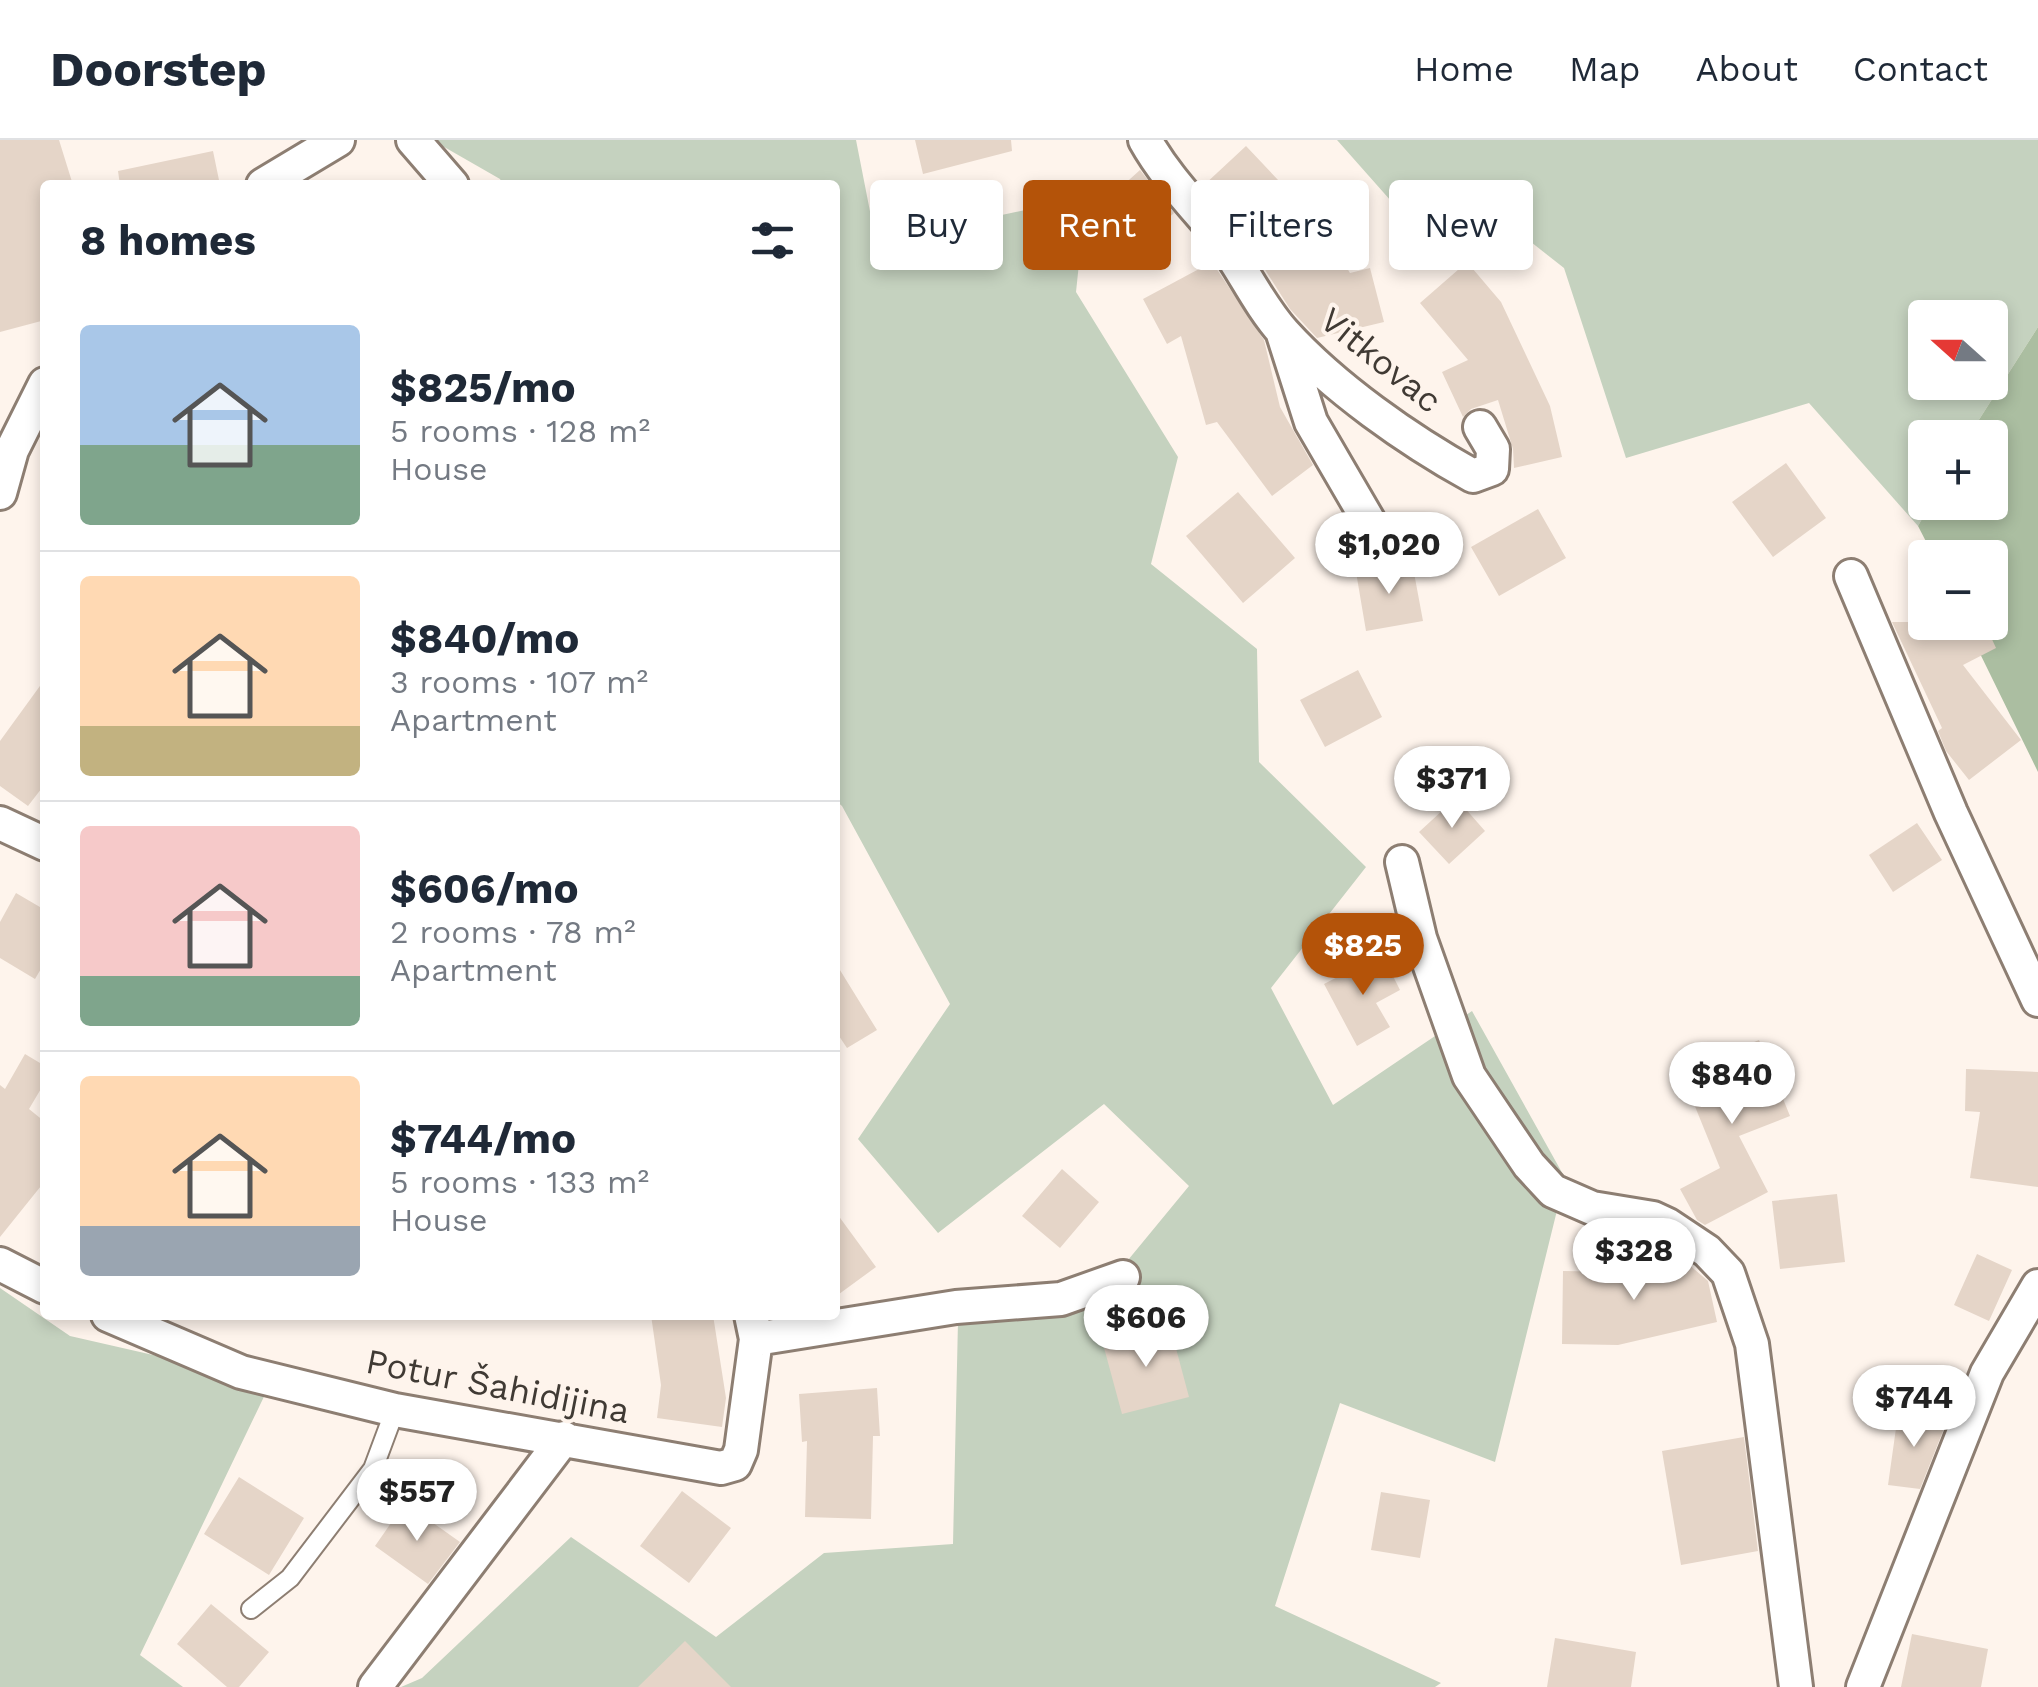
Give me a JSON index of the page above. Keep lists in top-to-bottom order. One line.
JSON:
{"streets":{"street":["Vitkovac","Potur Šahidijina"]},"north":"left","page":{"header":"Doorstep","nav":["Home","Map","About","Contact"],"chip":["Buy","Rent","Filters","New"],"heading":"8 homes","map_buttons":["+","−"],"list":[{"name":"$825/mo","note":"5 rooms · 128 m² · House"},{"name":"$840/mo","note":"3 rooms · 107 m² · Apartment"},{"name":"$606/mo","note":"2 rooms · 78 m² · Apartment"},{"name":"$744/mo","note":"5 rooms · 133 m² · House"}],"price":["$1,020","$371","$825","$840","$328","$606","$744","$557"]}}
